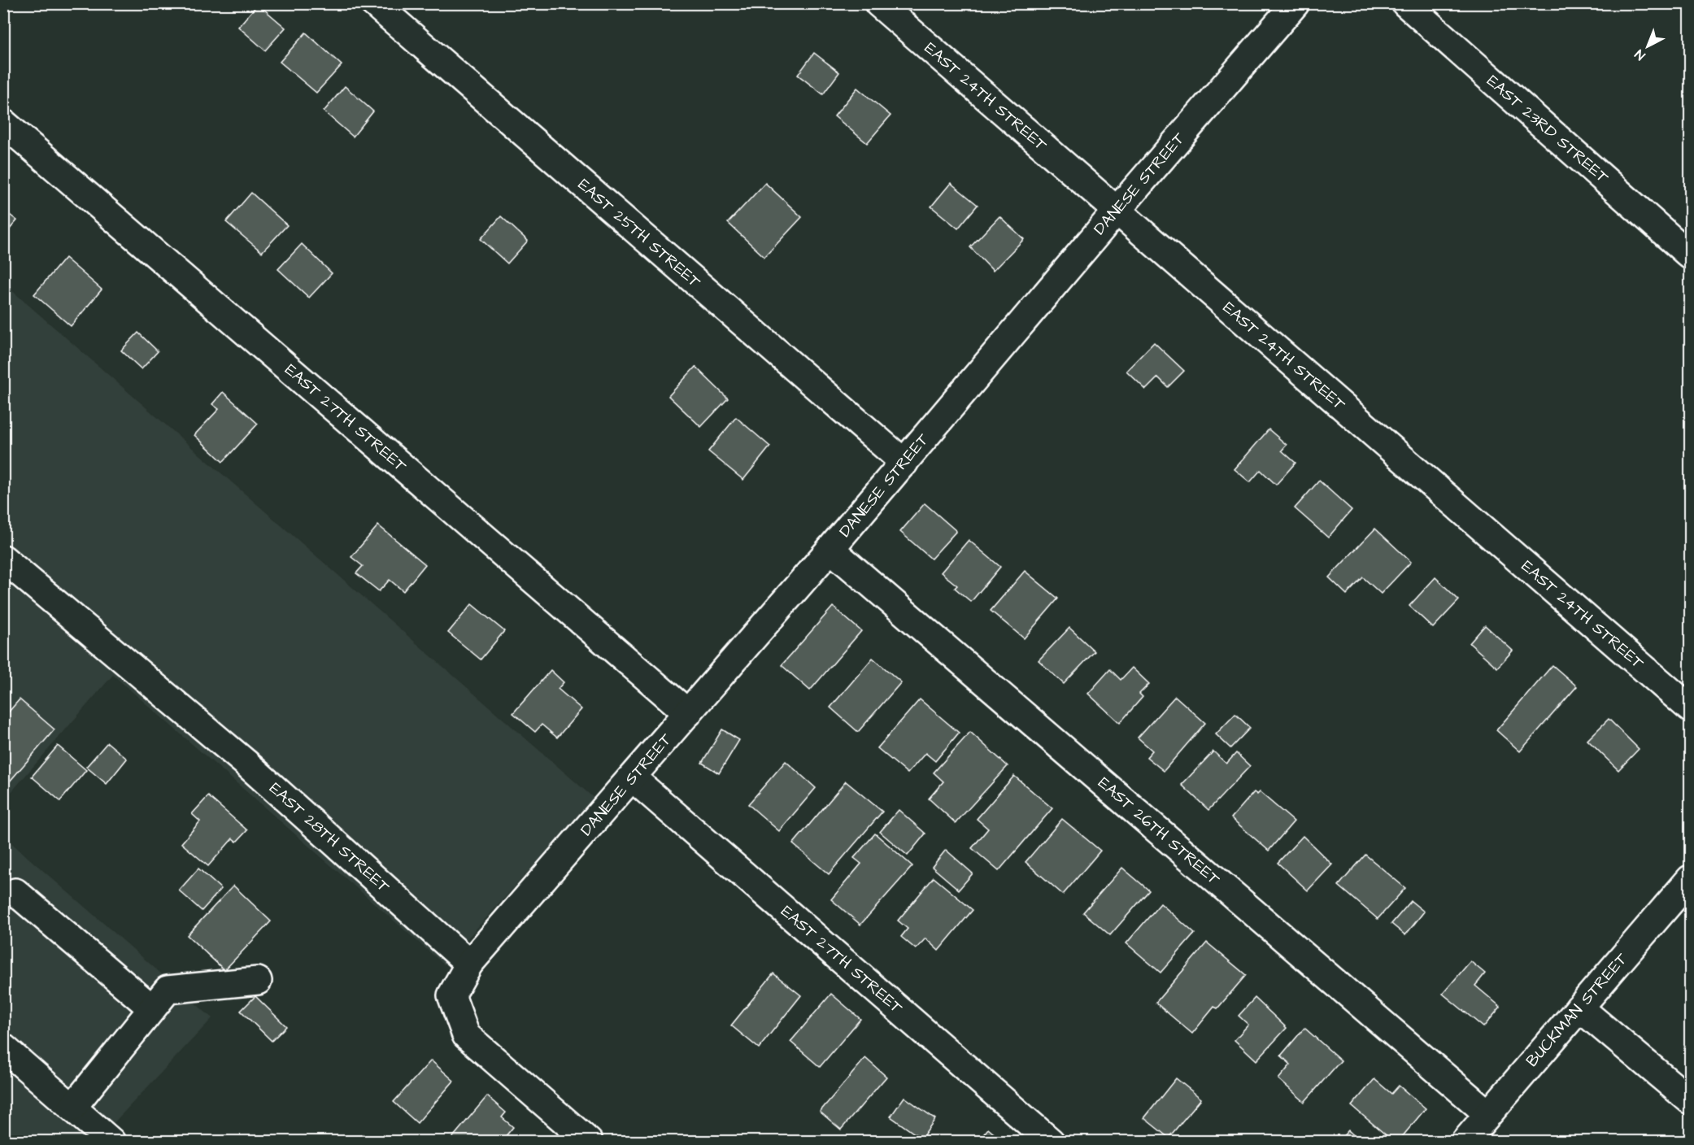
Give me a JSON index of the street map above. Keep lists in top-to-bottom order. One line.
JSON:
{"streets":{"street":["EAST 24TH STREET","EAST 23RD STREET","DANESE STREET","EAST 25TH STREET","EAST 27TH STREET","EAST 26TH STREET","EAST 28TH STREET","BUCKMAN STREET"]},"crossings":[["EAST 24TH STREET","DANESE STREET"],["DANESE STREET","EAST 25TH STREET"],["DANESE STREET","EAST 27TH STREET"],["DANESE STREET","EAST 26TH STREET"],["DANESE STREET","EAST 28TH STREET"],["EAST 26TH STREET","BUCKMAN STREET"]],"north":"bottom left"}
